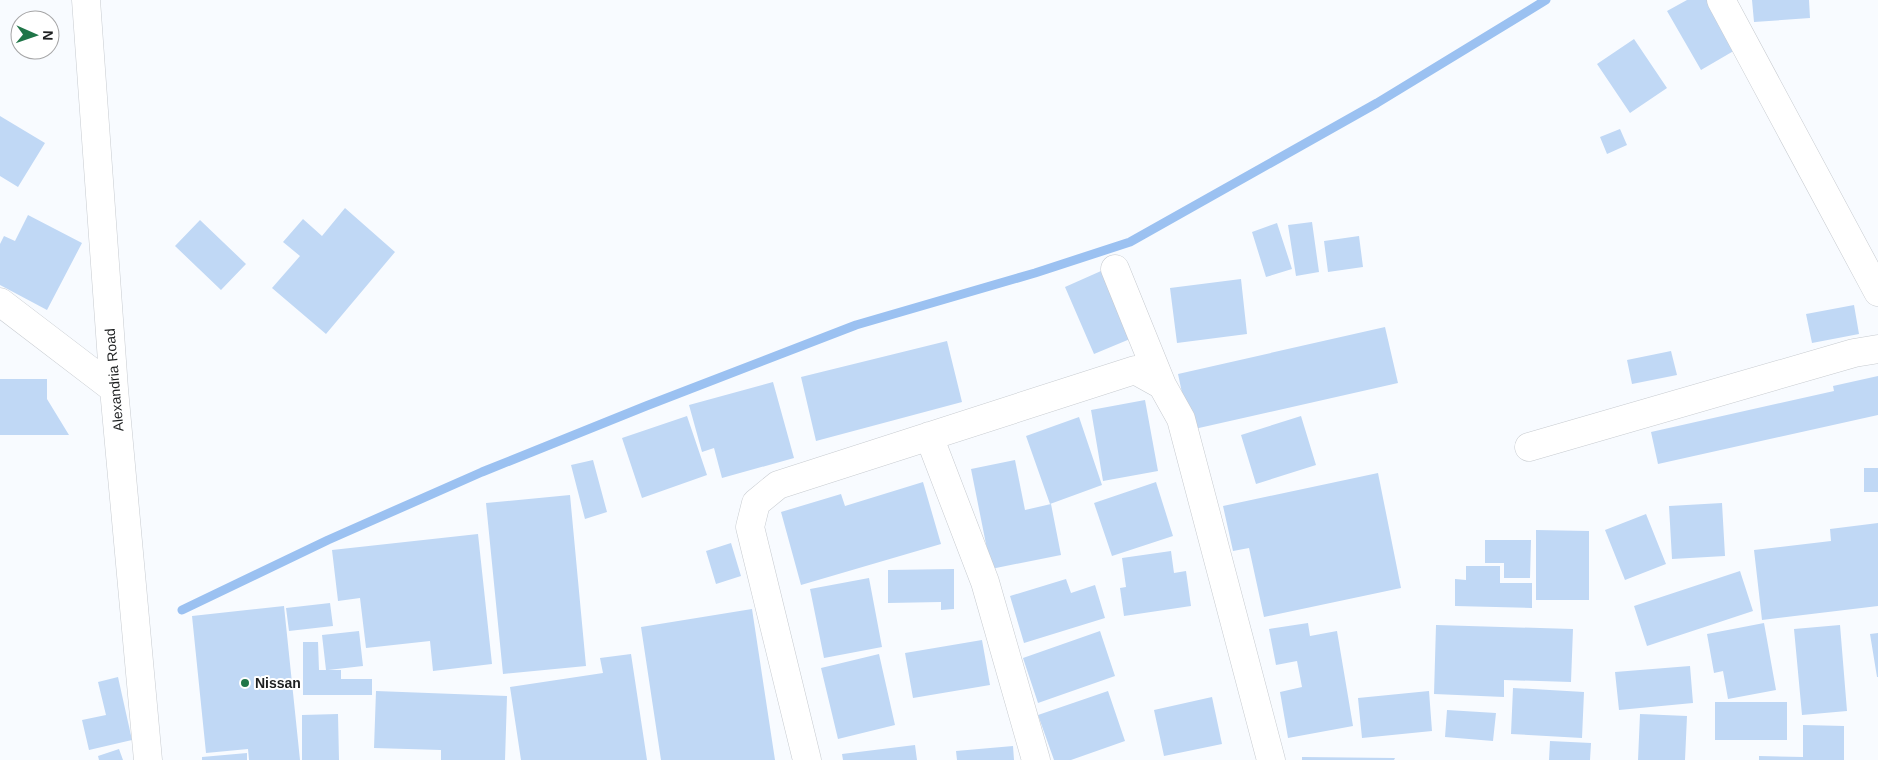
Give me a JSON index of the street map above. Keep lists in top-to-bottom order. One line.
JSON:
{"streets":{"street":["Alexandria Road"]},"places":["Nissan"],"north":"right"}
